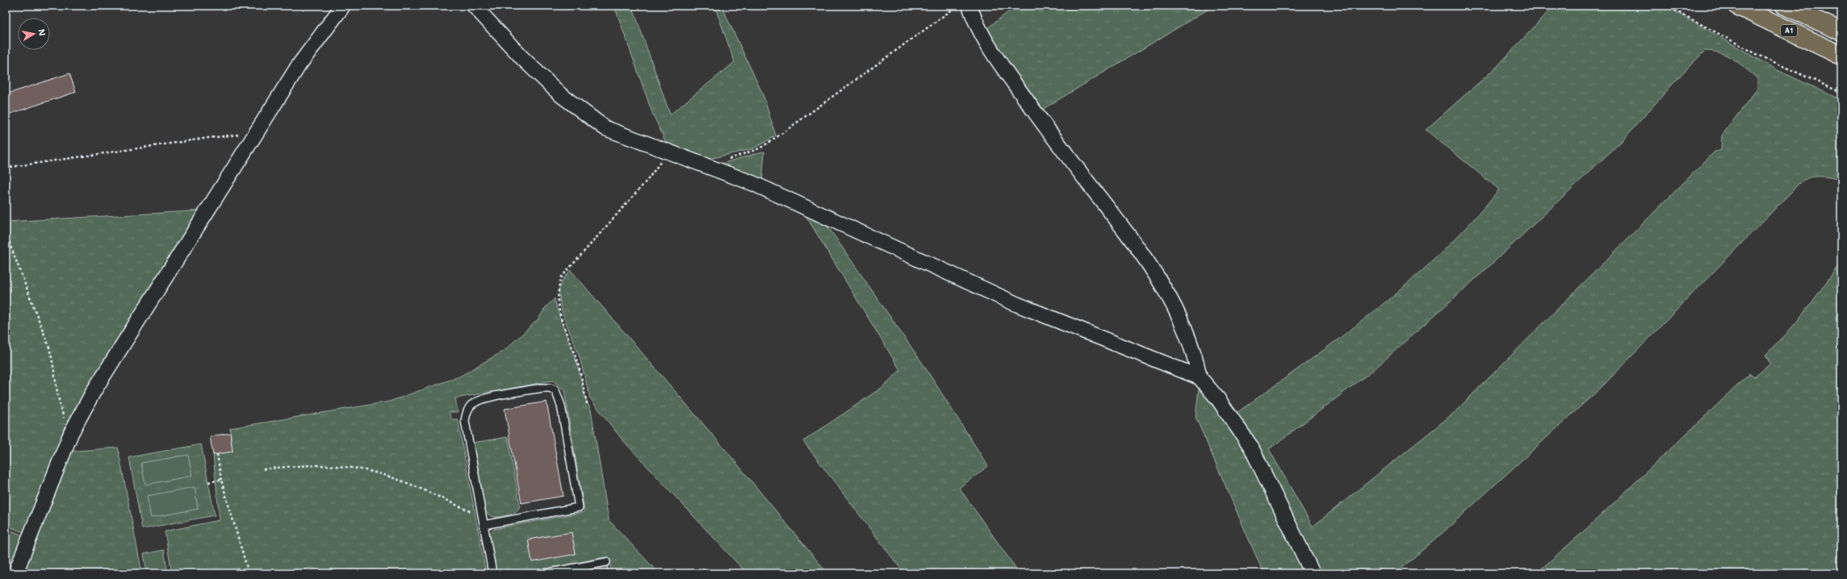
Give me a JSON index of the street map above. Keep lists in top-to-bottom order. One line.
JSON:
{"streets":{"highway":["A1"]},"north":"right"}
